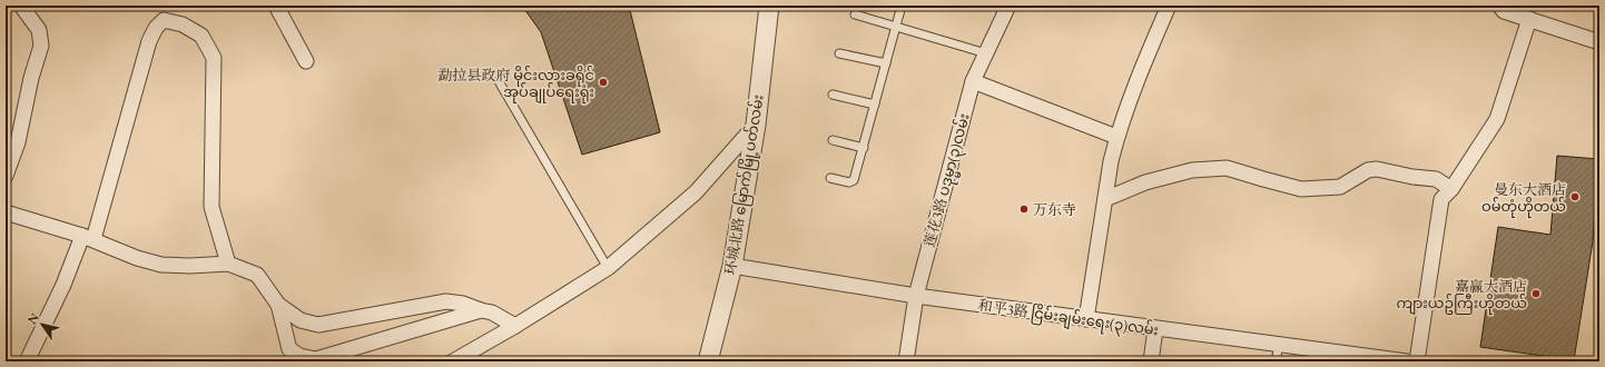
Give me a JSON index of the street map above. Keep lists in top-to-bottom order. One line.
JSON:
{"streets":{"street":["莲花3路 ပဒုမ္မာ(၃)လမ်း","环城北路 မြောက်မြို့ပတ်လမ်း","和平3路 ငြိမ်းချမ်းရေး(၃)လမ်း"]},"crossings":[["莲花3路 ပဒုမ္မာ(၃)လမ်း","和平3路 ငြိမ်းချမ်းရေး(၃)လမ်း"],["环城北路 မြောက်မြို့ပတ်လမ်း","和平3路 ငြိမ်းချမ်းရေး(၃)လမ်း"]],"places":["勐拉县政府 မိုင်းလားခရိုင် အုပ်ချုပ်ရေးရုံး","曼东大酒店 ဝမ်တုံဟိုတယ်","万东寺","嘉赢大酒店 ကျားယဥ်ကြီးဟိုတယ်"],"north":"top left"}
